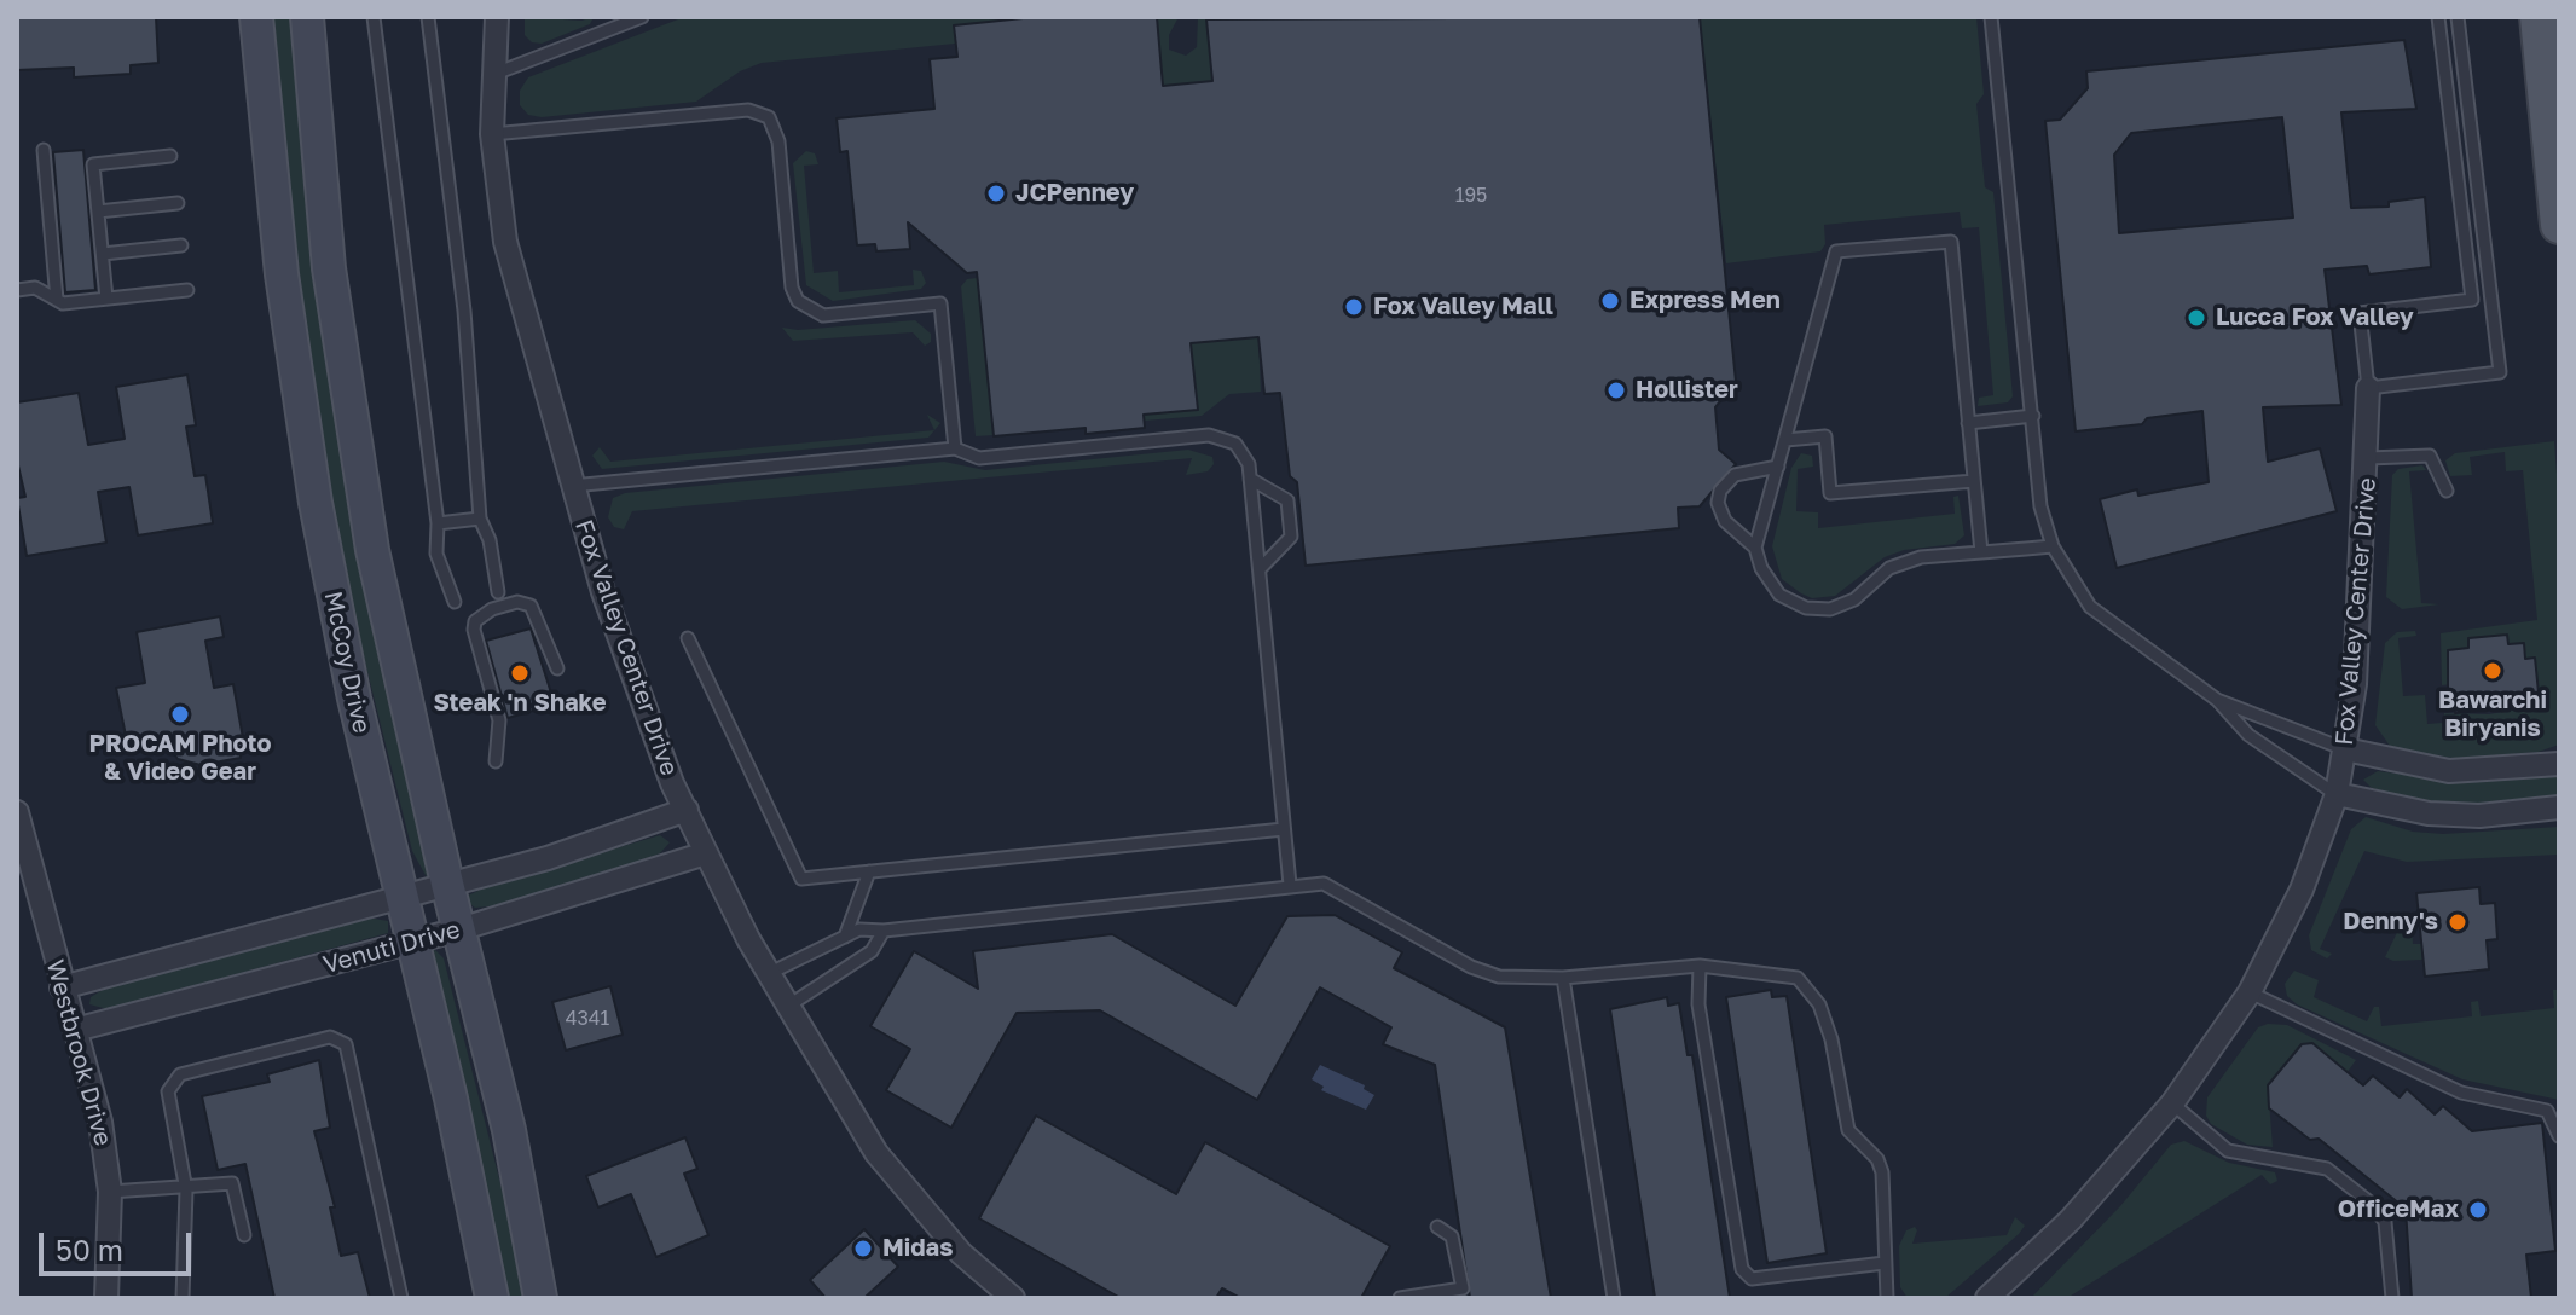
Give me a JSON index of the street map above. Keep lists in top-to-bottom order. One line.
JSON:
{"streets":{"street":["Fox Valley Center Drive","McCoy Drive","Venuti Drive","Westbrook Drive"]},"crossings":[["Fox Valley Center Drive","Venuti Drive"],["McCoy Drive","Venuti Drive"],["Venuti Drive","Westbrook Drive"]],"places":["JCPenney","Express Men","Fox Valley Mall","Lucca Fox Valley","Hollister","Bawarchi Biryanis","Steak 'n Shake","PROCAM Photo & Video Gear","Denny's","OfficeMax","Midas"],"house_numbers":["195","4341"],"scale_bar":"50 m"}
